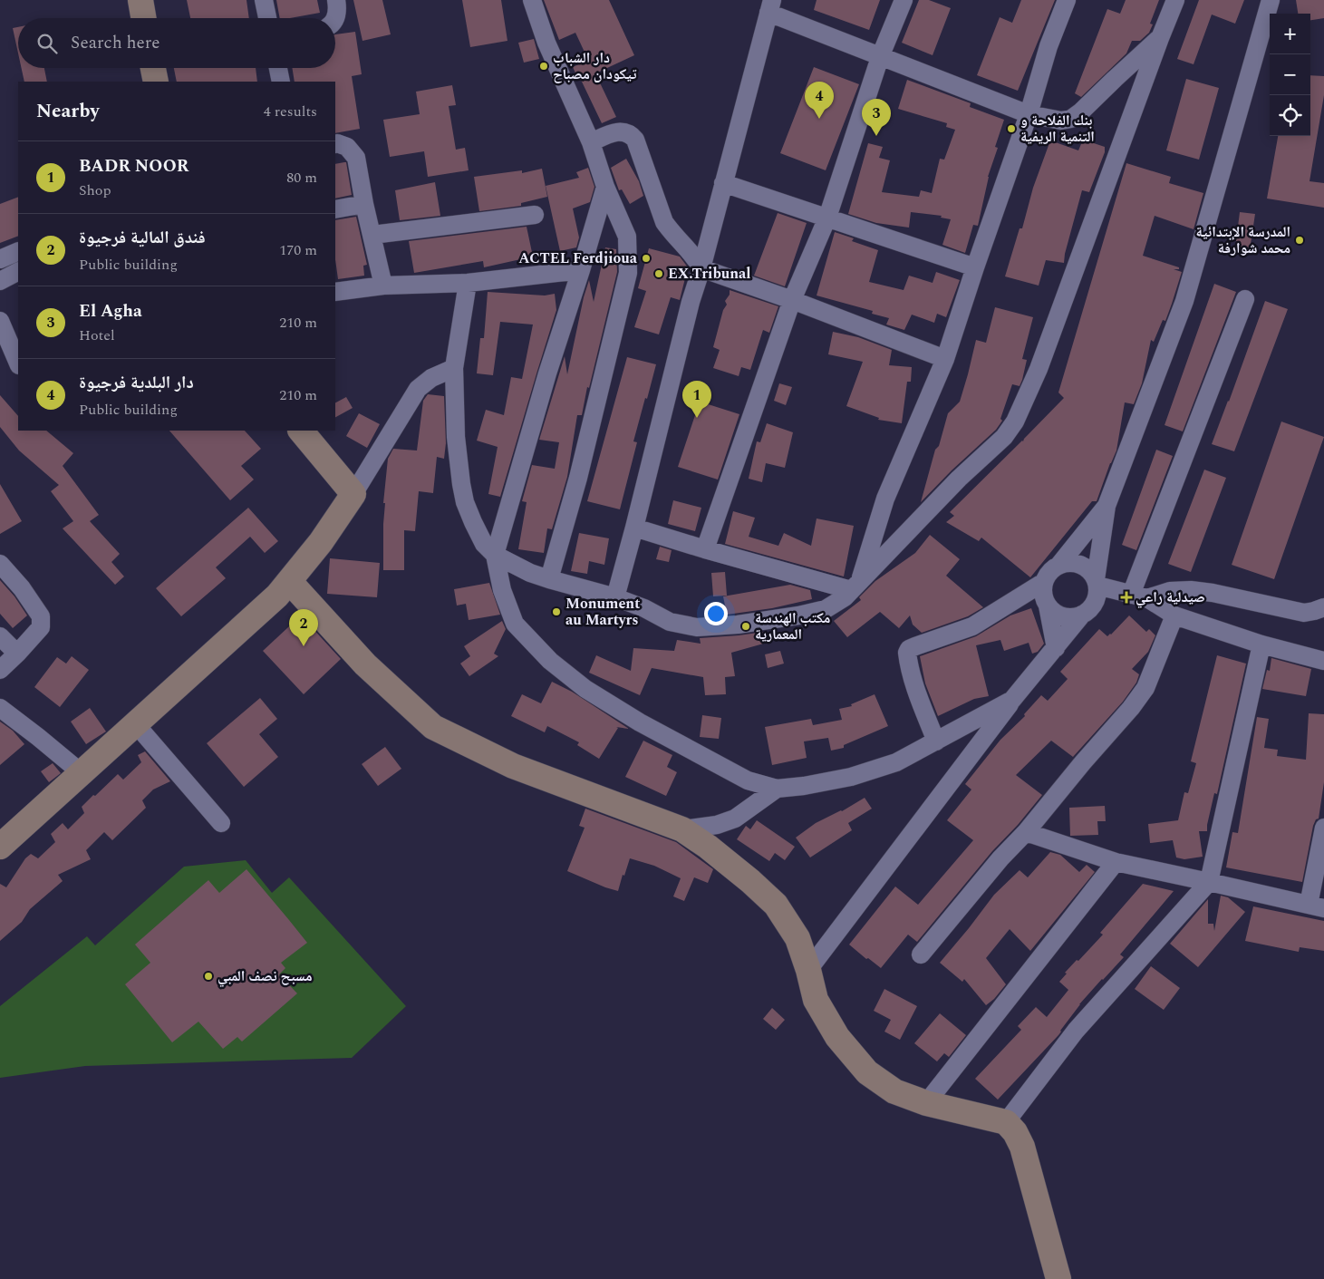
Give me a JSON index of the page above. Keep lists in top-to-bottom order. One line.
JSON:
{"places":{"other":["دار الشباب تيكودان مصباح","بنك الفلاحة و التنمية الريفية","المدرسة الإبتدائية محمد شوارفة","ACTEL Ferdjioua","EX.Tribunal","Monument au Martyrs","مكتب الهندسة المعمارية","مسبح نصف المبي"],"health":["صيدلية راعي"]},"page":{"map_buttons":["+","−"],"search":"Search here","pins":["4","3","1","2"],"heading":["Nearby","4 results"],"list":[{"mark":"1","name":"BADR NOOR","note":"Shop","value":"80 m"},{"mark":"2","name":"فندق المالية فرجيوة","note":"Public building","value":"170 m"},{"mark":"3","name":"El Agha","note":"Hotel","value":"210 m"},{"mark":"4","name":"دار البلدية فرجيوة","note":"Public building","value":"210 m"}]}}
